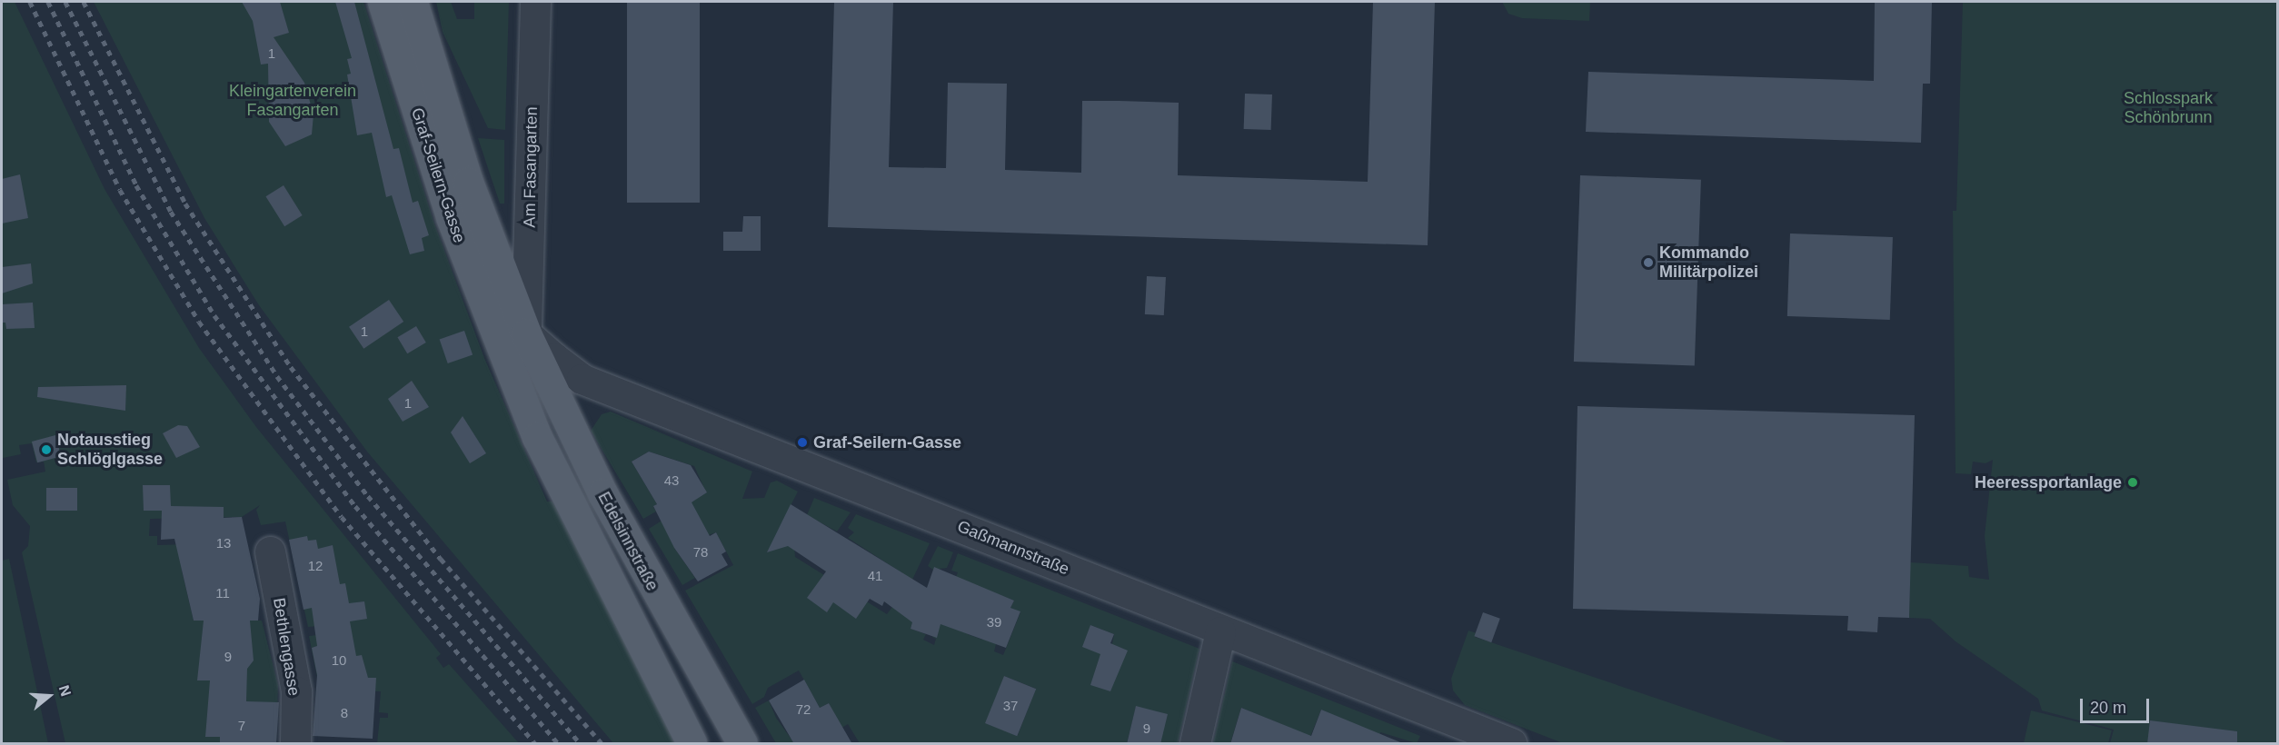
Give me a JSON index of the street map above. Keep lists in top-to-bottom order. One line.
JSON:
{"streets":{"main road":["Graf-Seilern-Gasse","Edelsinnstraße"],"street":["Am Fasangarten","Gaßmannstraße","Bethlengasse"]},"crossings":[["Am Fasangarten","Graf-Seilern-Gasse"],["Am Fasangarten","Edelsinnstraße"],["Am Fasangarten","Gaßmannstraße"],["Graf-Seilern-Gasse","Edelsinnstraße"],["Graf-Seilern-Gasse","Gaßmannstraße"],["Edelsinnstraße","Gaßmannstraße"]],"parks":["Kleingartenverein Fasangarten","Schlosspark Schönbrunn"],"places":["Kommando Militärpolizei","Graf-Seilern-Gasse","Notausstieg Schlöglgasse","Heeressportanlage"],"house_numbers":["1","1","1","43","13","78","12","41","11","39","9","10","37","72","8","7","9"],"scale_bar":"20 m","north":"right"}
